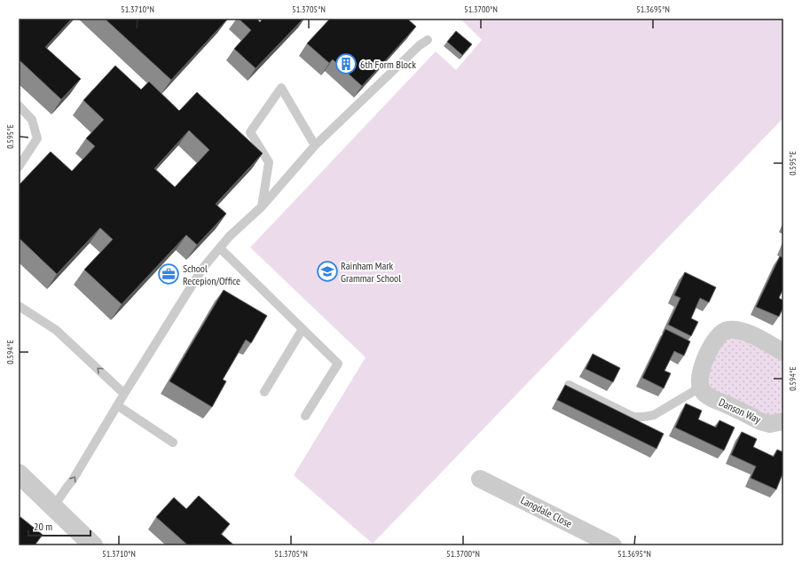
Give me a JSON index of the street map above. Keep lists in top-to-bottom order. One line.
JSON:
{"streets":{"street":["Danson Way","Langdale Close"]},"places":{"building":["6th Form Block"],"school or university":["Rainham Mark Grammar School"],"office":["School Recepion/Office"]},"scale_bar":"20 m","coordinates":["51.3710°N","51.3705°N","51.3700°N","51.3695°N","0.595°E","0.594°E"]}
